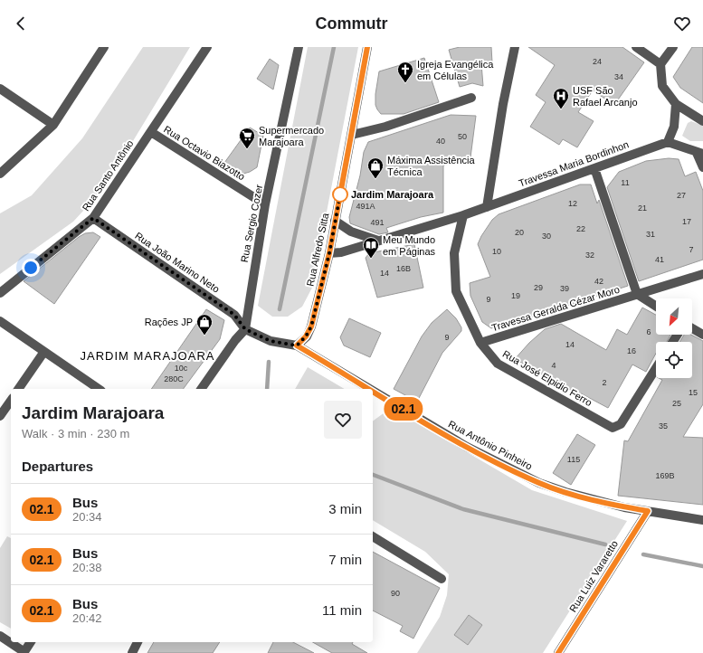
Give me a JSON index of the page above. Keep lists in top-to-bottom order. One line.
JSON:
{"streets":{"street":["Rua Octavio Biazotto","Travessa Maria Bordinhon","Rua Santo Antônio","Rua Sergio Cozer","Rua Alfredo Sitta","Rua João Marino Neto","Travessa Geralda Cézar Moro","Rua José Elpidio Ferro","Rua Antônio Pinheiro","Rua Luiz Vararetto"]},"crossings":[["Rua Octavio Biazotto","Rua Santo Antônio"],["Rua Octavio Biazotto","Rua Sergio Cozer"],["Travessa Maria Bordinhon","Rua Alfredo Sitta"],["Travessa Maria Bordinhon","Rua José Elpidio Ferro"],["Rua Santo Antônio","Rua João Marino Neto"],["Rua Sergio Cozer","Rua João Marino Neto"],["Rua Sergio Cozer","Rua Antônio Pinheiro"],["Rua Alfredo Sitta","Rua Antônio Pinheiro"],["Rua João Marino Neto","Rua Antônio Pinheiro"],["Travessa Geralda Cézar Moro","Rua José Elpidio Ferro"],["Rua Antônio Pinheiro","Rua Luiz Vararetto"]],"districts":["JARDIM MARAJOARA"],"places":{"church":["Igreja Evangélica em Células"],"hospital":["USF São Rafael Arcanjo"],"supermarket":["Supermercado Marajoara"],"shop":["Máxima Assistência Técnica","Rações JP"],"other":["Jardim Marajoara"],"library":["Meu Mundo em Páginas"]},"lines":["bus line 02.1"],"house_numbers":["24","34","50","40","11","27","12","491A","21","17","491","22","20","31","30","7","10","32","41","16B","14","42","29","39","19","9","6","9","14","16","4","10c","280C","2","15","25","35","115","169B","90"],"north":"bottom left","page":{"header":"Commutr","on_map":"02.1","heading":[["Jardim Marajoara","Walk · 3 min · 230 m"],"Departures"],"list":[{"mark":"02.1","name":"Bus","note":"20:34","value":"3 min"},{"mark":"02.1","name":"Bus","note":"20:38","value":"7 min"},{"mark":"02.1","name":"Bus","note":"20:42","value":"11 min"}]}}
